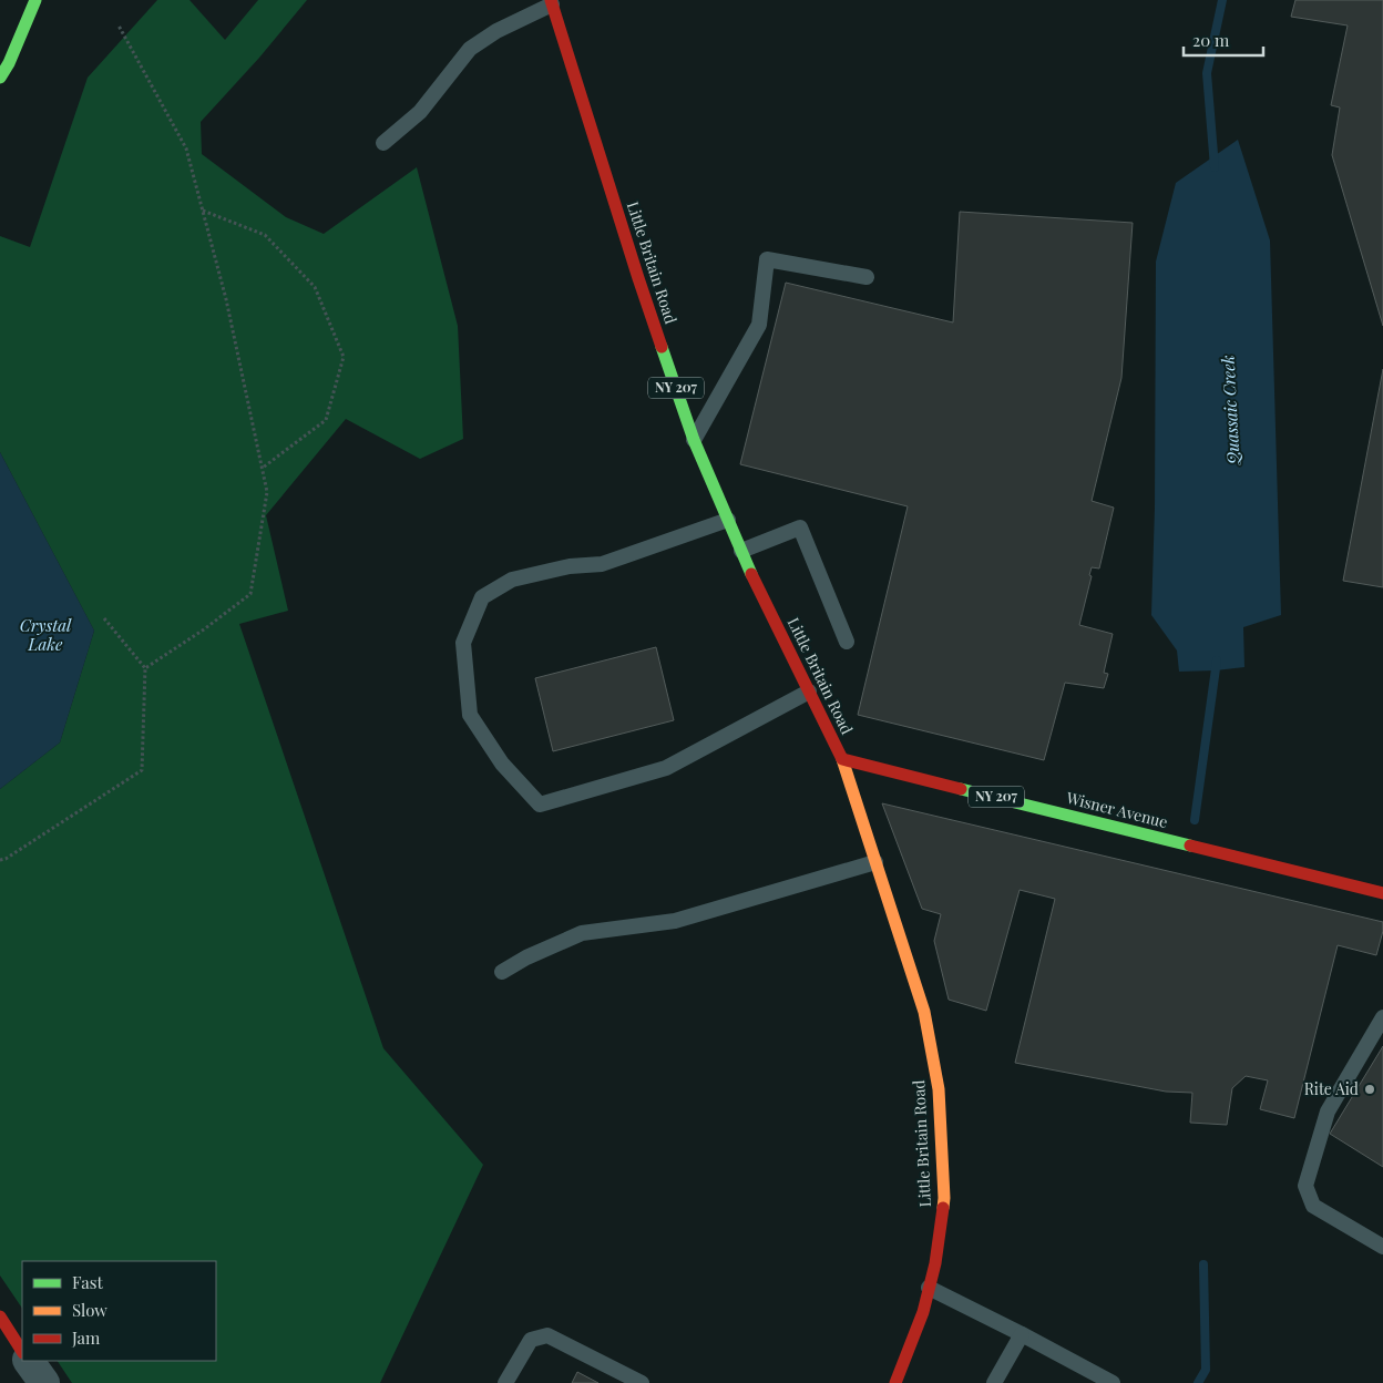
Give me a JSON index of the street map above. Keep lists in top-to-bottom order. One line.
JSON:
{"streets":{"main road":["Little Britain Road","NY 207","Wisner Avenue"]},"crossings":[["Little Britain Road","Wisner Avenue"]],"water":["Quassaic Creek","Crystal Lake"],"places":["Rite Aid"],"legend":["Fast","Slow","Jam"],"scale_bar":"20 m"}
